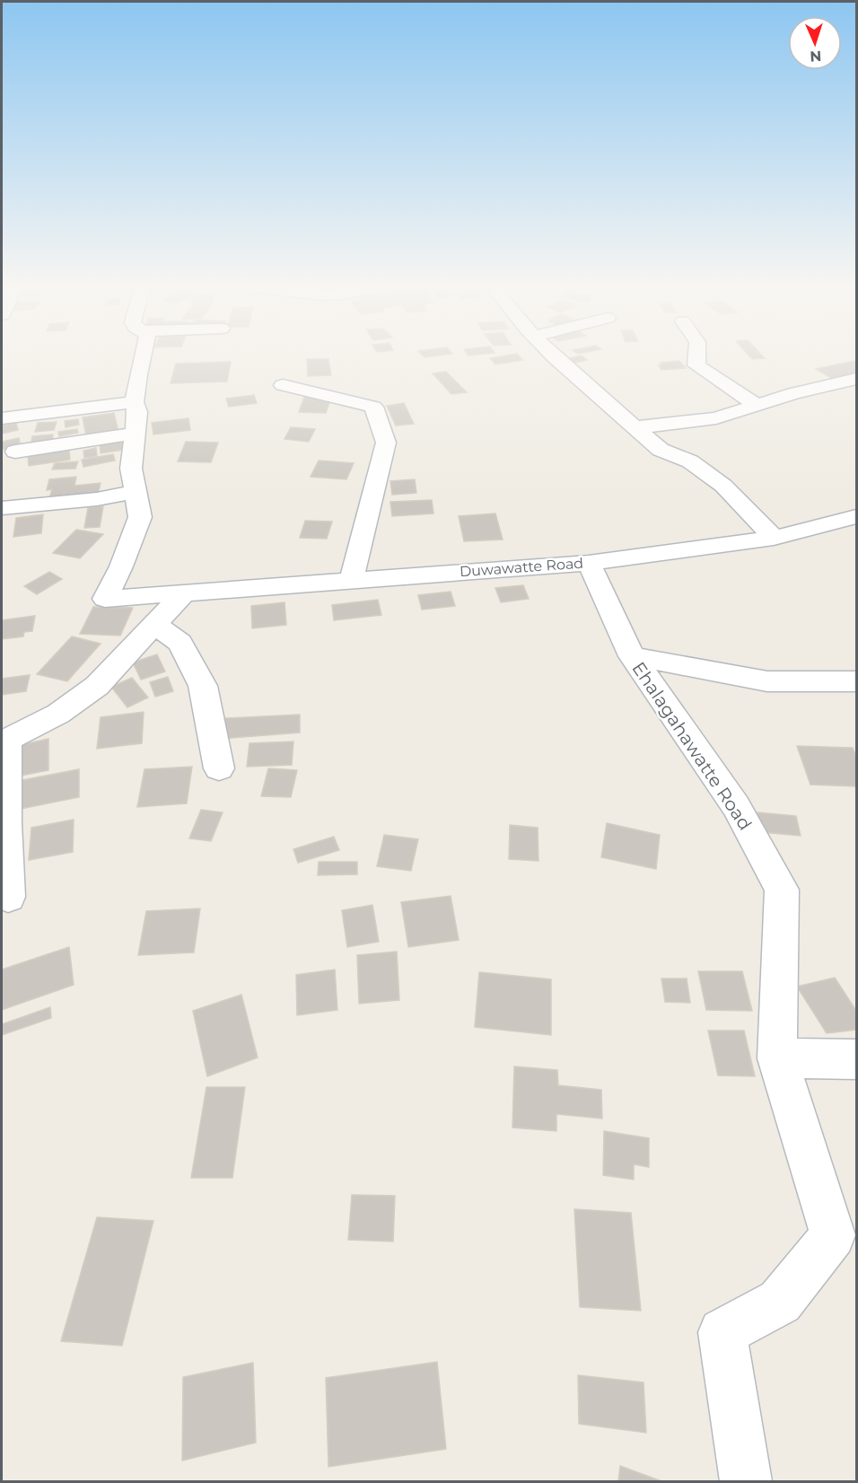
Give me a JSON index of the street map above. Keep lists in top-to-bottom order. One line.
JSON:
{"streets":{"street":["Duwawatte Road","Ehalagahawatte Road"]},"crossings":[["Duwawatte Road","Ehalagahawatte Road"]],"north":"bottom"}
